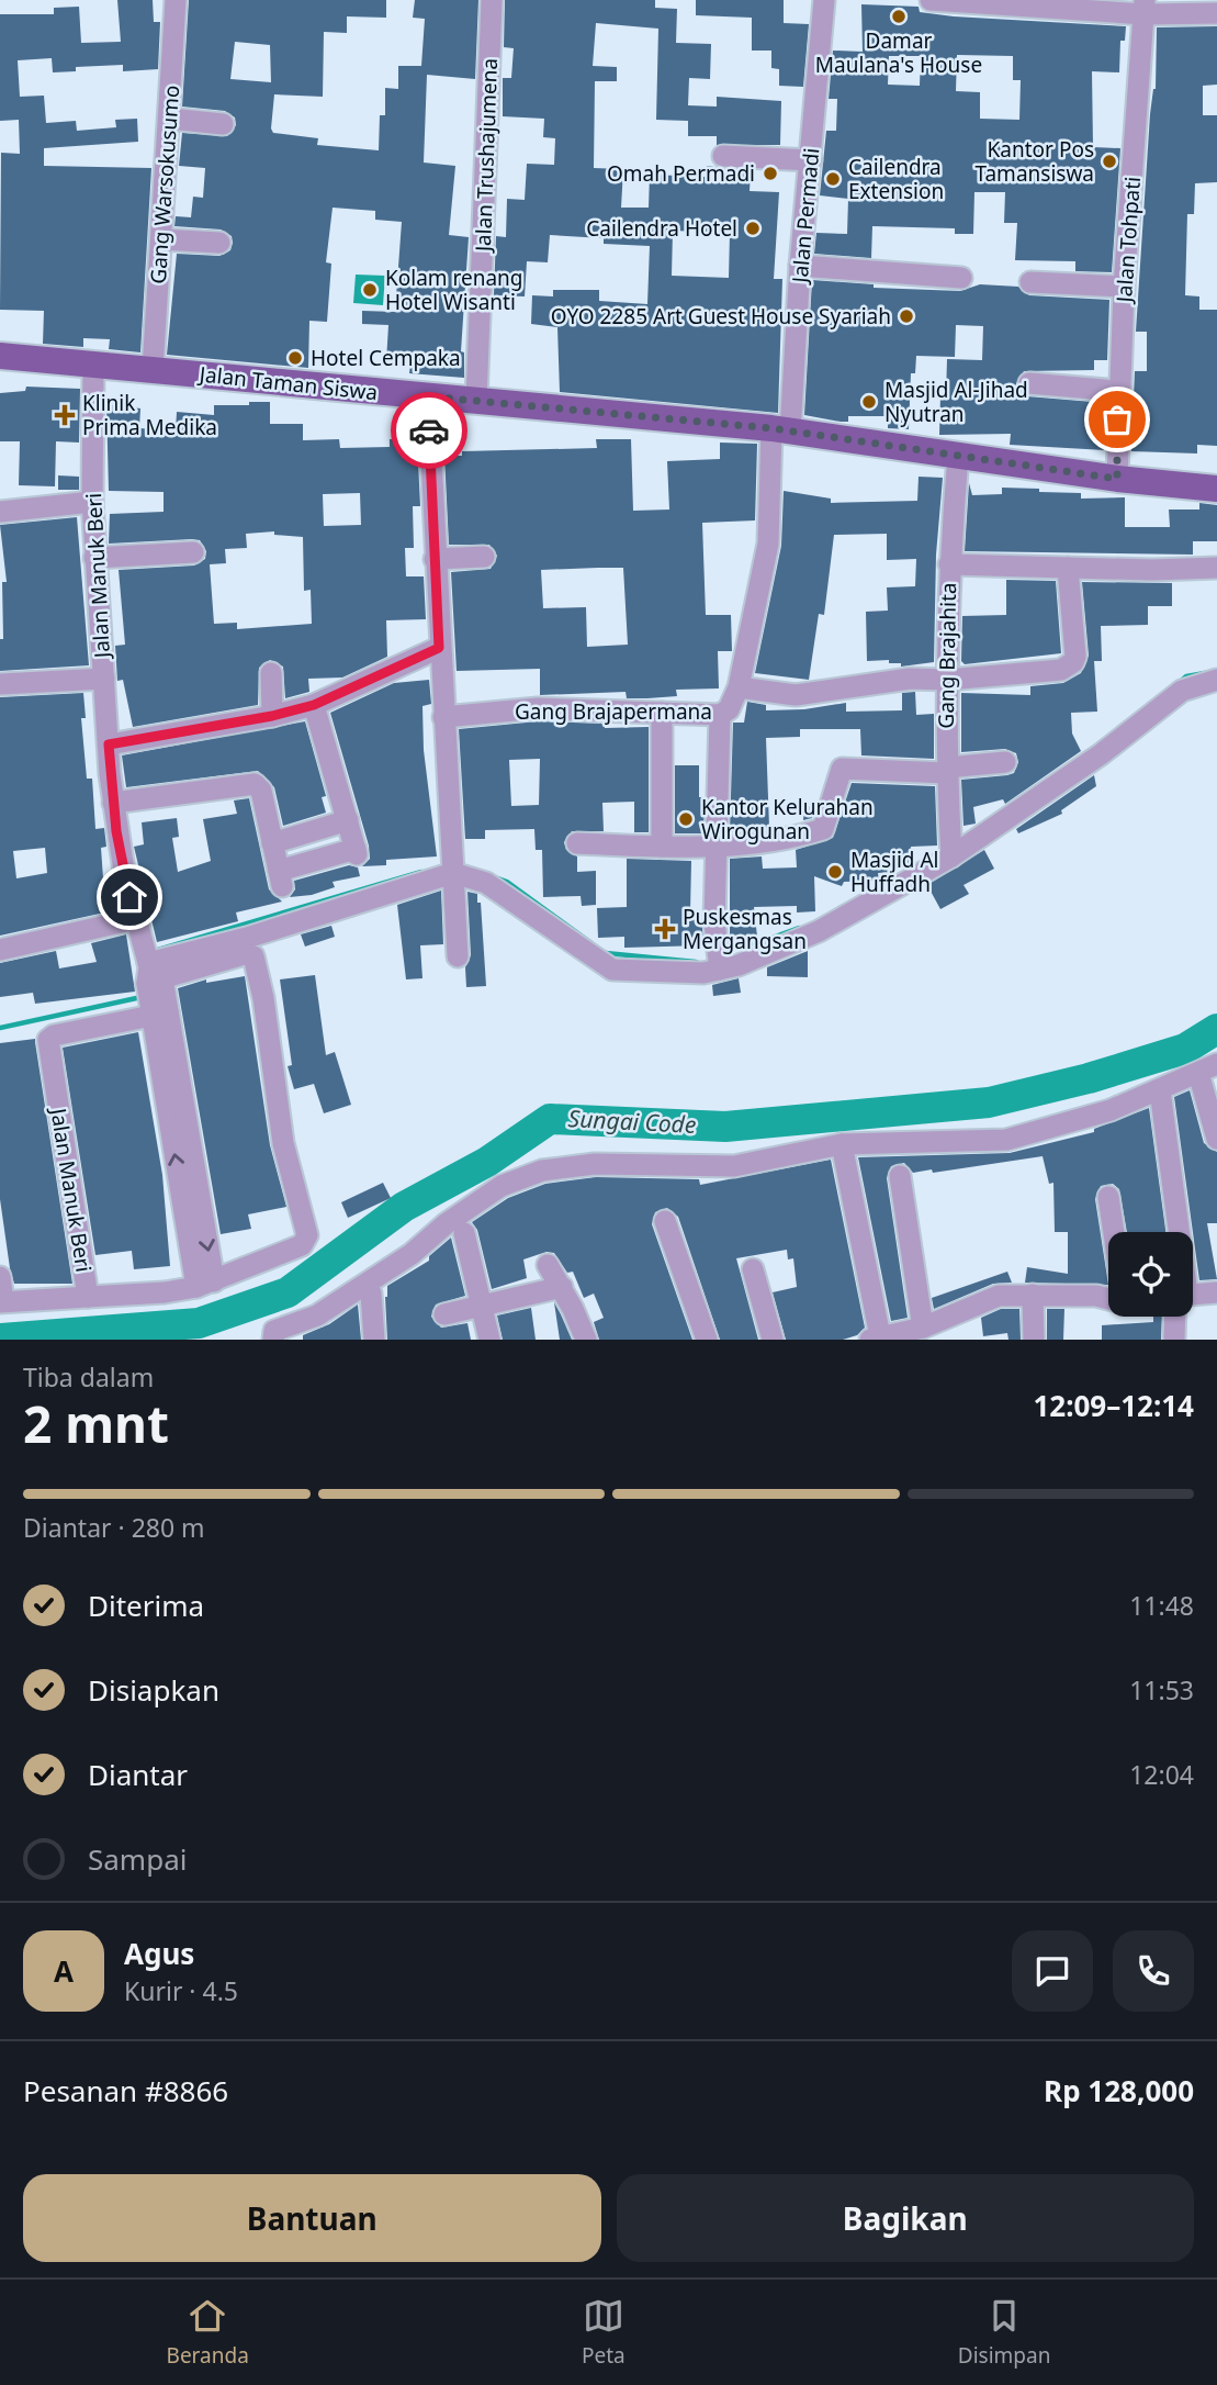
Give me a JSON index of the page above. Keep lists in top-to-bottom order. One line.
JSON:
{"streets":{"main road":["Jalan Taman Siswa"],"street":["Jalan Trushajumena","Gang Warsokusumo","Jalan Permadi","Jalan Tohpati","Jalan Manuk Beri","Gang Brajahita","Gang Brajapermana"]},"crossings":[["Jalan Trushajumena","Jalan Taman Siswa"],["Gang Warsokusumo","Jalan Taman Siswa"],["Jalan Permadi","Jalan Taman Siswa"],["Jalan Permadi","Gang Brajapermana"],["Jalan Tohpati","Jalan Taman Siswa"],["Jalan Taman Siswa","Jalan Manuk Beri"],["Jalan Taman Siswa","Gang Brajahita"],["Jalan Taman Siswa","Gang Brajapermana"]],"water":["Sungai Code"],"places":{"other":["Damar Maulana's House","Kantor Pos Tamansiswa","Omah Permadi","Cailendra Extension","Cailendra Hotel","Kolam renang Hotel Wisanti","OYO 2285 Art Guest House Syariah","Hotel Cempaka","Masjid Al-Jihad Nyutran","Kantor Kelurahan Wirogunan","Masjid Al Huffadh"],"health":["Klinik Prima Medika","Puskesmas Mergangsan"]},"page":{"heading":["2 mnt","Tiba dalam","12:09–12:14"],"panel":["Agus","Kurir · 4.5","Pesanan #8866","Rp 128,000"],"bar":"Diantar · 280 m","list":[["Diterima","11:48"],["Disiapkan","11:53"],["Diantar","12:04"],"Sampai"],"round":"A","buttons":["Bantuan","Bagikan"],"tabs":["Beranda","Peta","Disimpan"]}}
